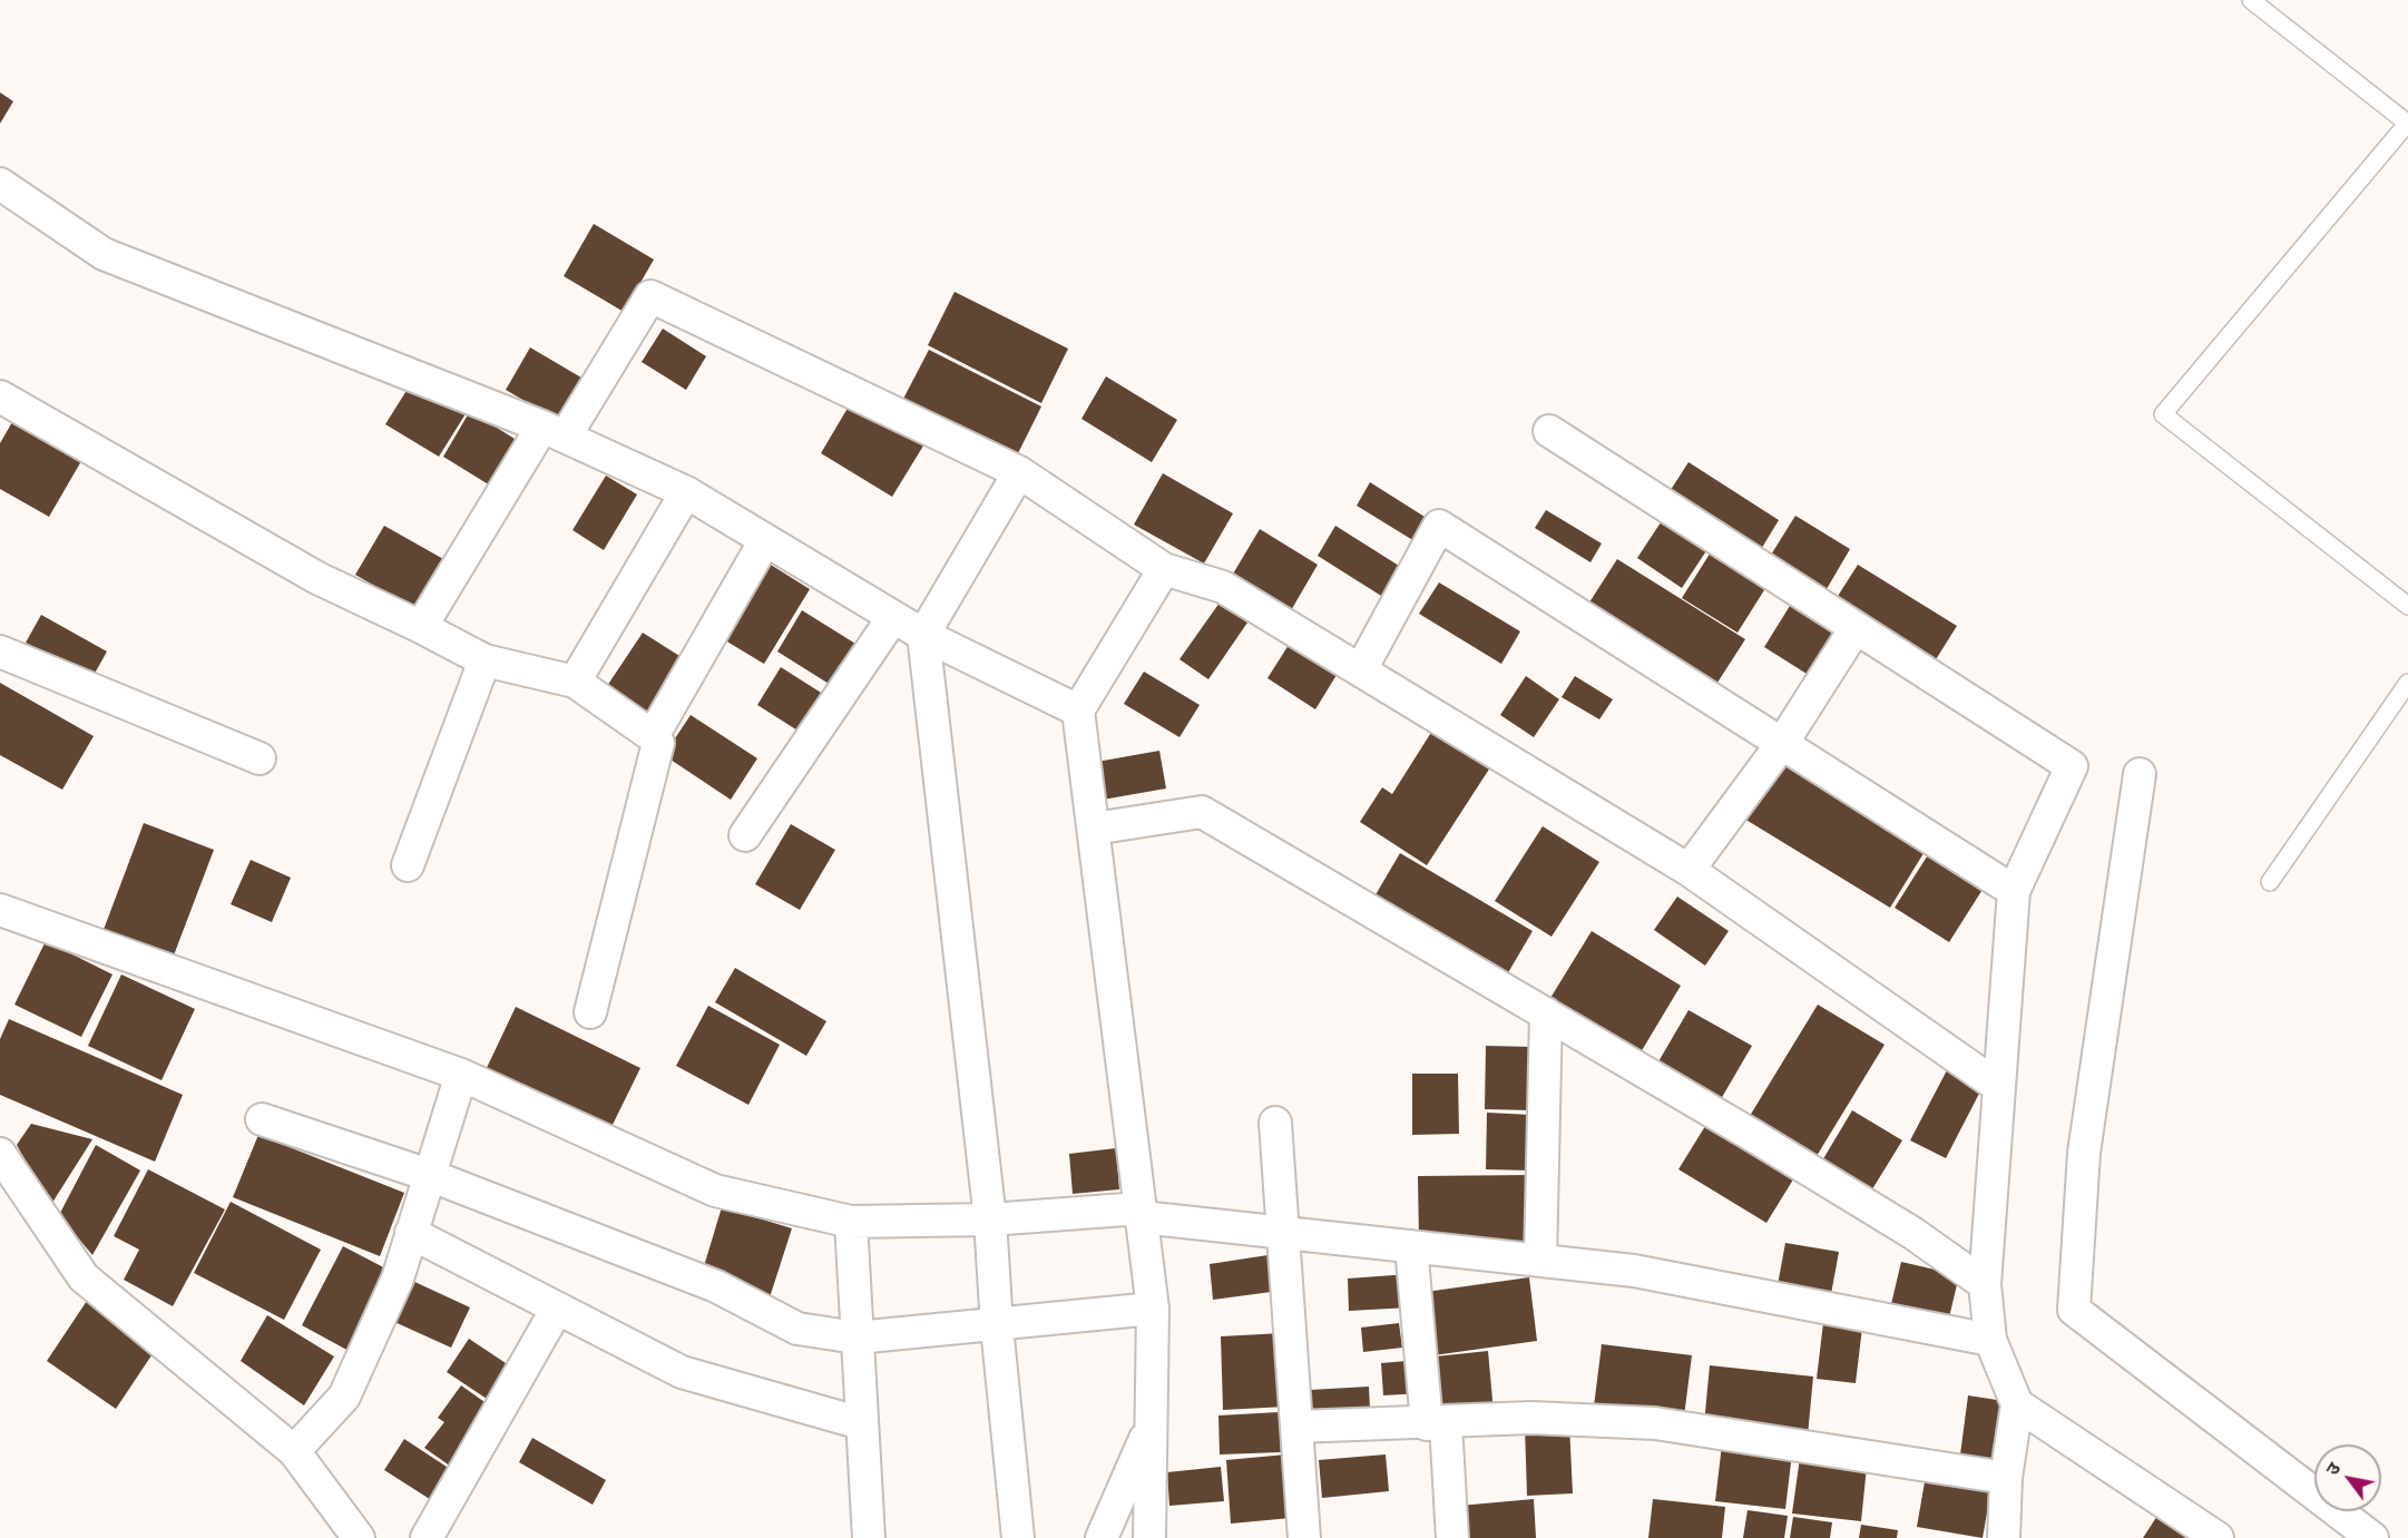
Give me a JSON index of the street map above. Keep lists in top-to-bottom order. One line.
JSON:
{"north":"top left"}
